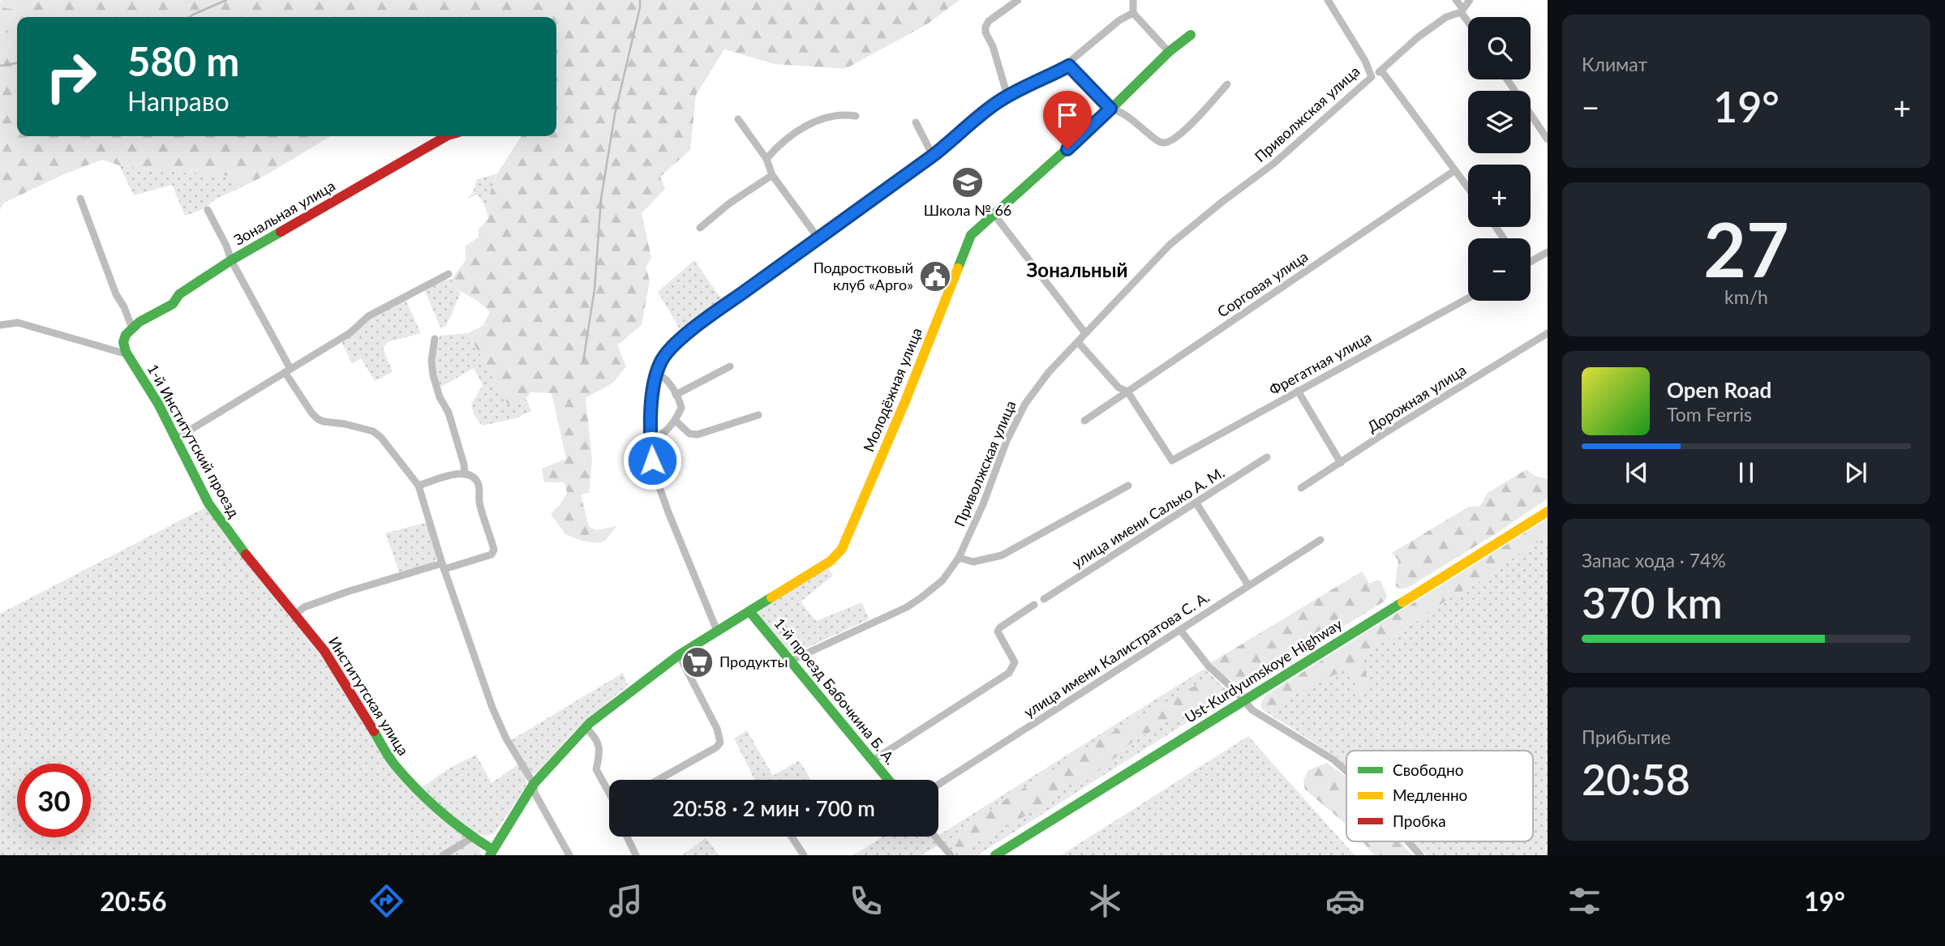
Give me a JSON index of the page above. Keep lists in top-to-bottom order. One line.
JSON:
{"streets":{"street":["Приволжская улица","Зональная улица","Сорговая улица","Фрегатная улица","Молодёжная улица","Дорожная улица","1-й Институтский проезд","улица имени Салько А. М.","улица имени Калистратова С. А.","Ust-Kurdyumskoye Highway","1-й проезд Бабочкина Б. А.","Институтская улица"]},"crossings":[["Приволжская улица","1-й проезд Бабочкина Б. А."],["Сорговая улица","Фрегатная улица"],["Молодёжная улица","1-й проезд Бабочкина Б. А."],["Молодёжная улица","Институтская улица"],["1-й Институтский проезд","Институтская улица"]],"districts":["Зональный"],"places":{"school or university":["Школа № 66"],"public building":["Подростковый клуб «Арго»"],"supermarket":["Продукты"]},"legend":["Свободно","Медленно","Пробка"],"page":{"tile":["Климат",["27","km/h"],["Запас хода · 74%","370 km"],["Прибытие","20:58"]],"map_buttons":["+","−"],"turn":["580 m","Направо"],"heat":["−","19°","+"],"song":["Open Road","Tom Ferris"],"limit":"30","trip":"20:58 · 2 мин · 700 m","tabs":["20:56","19°"]}}
